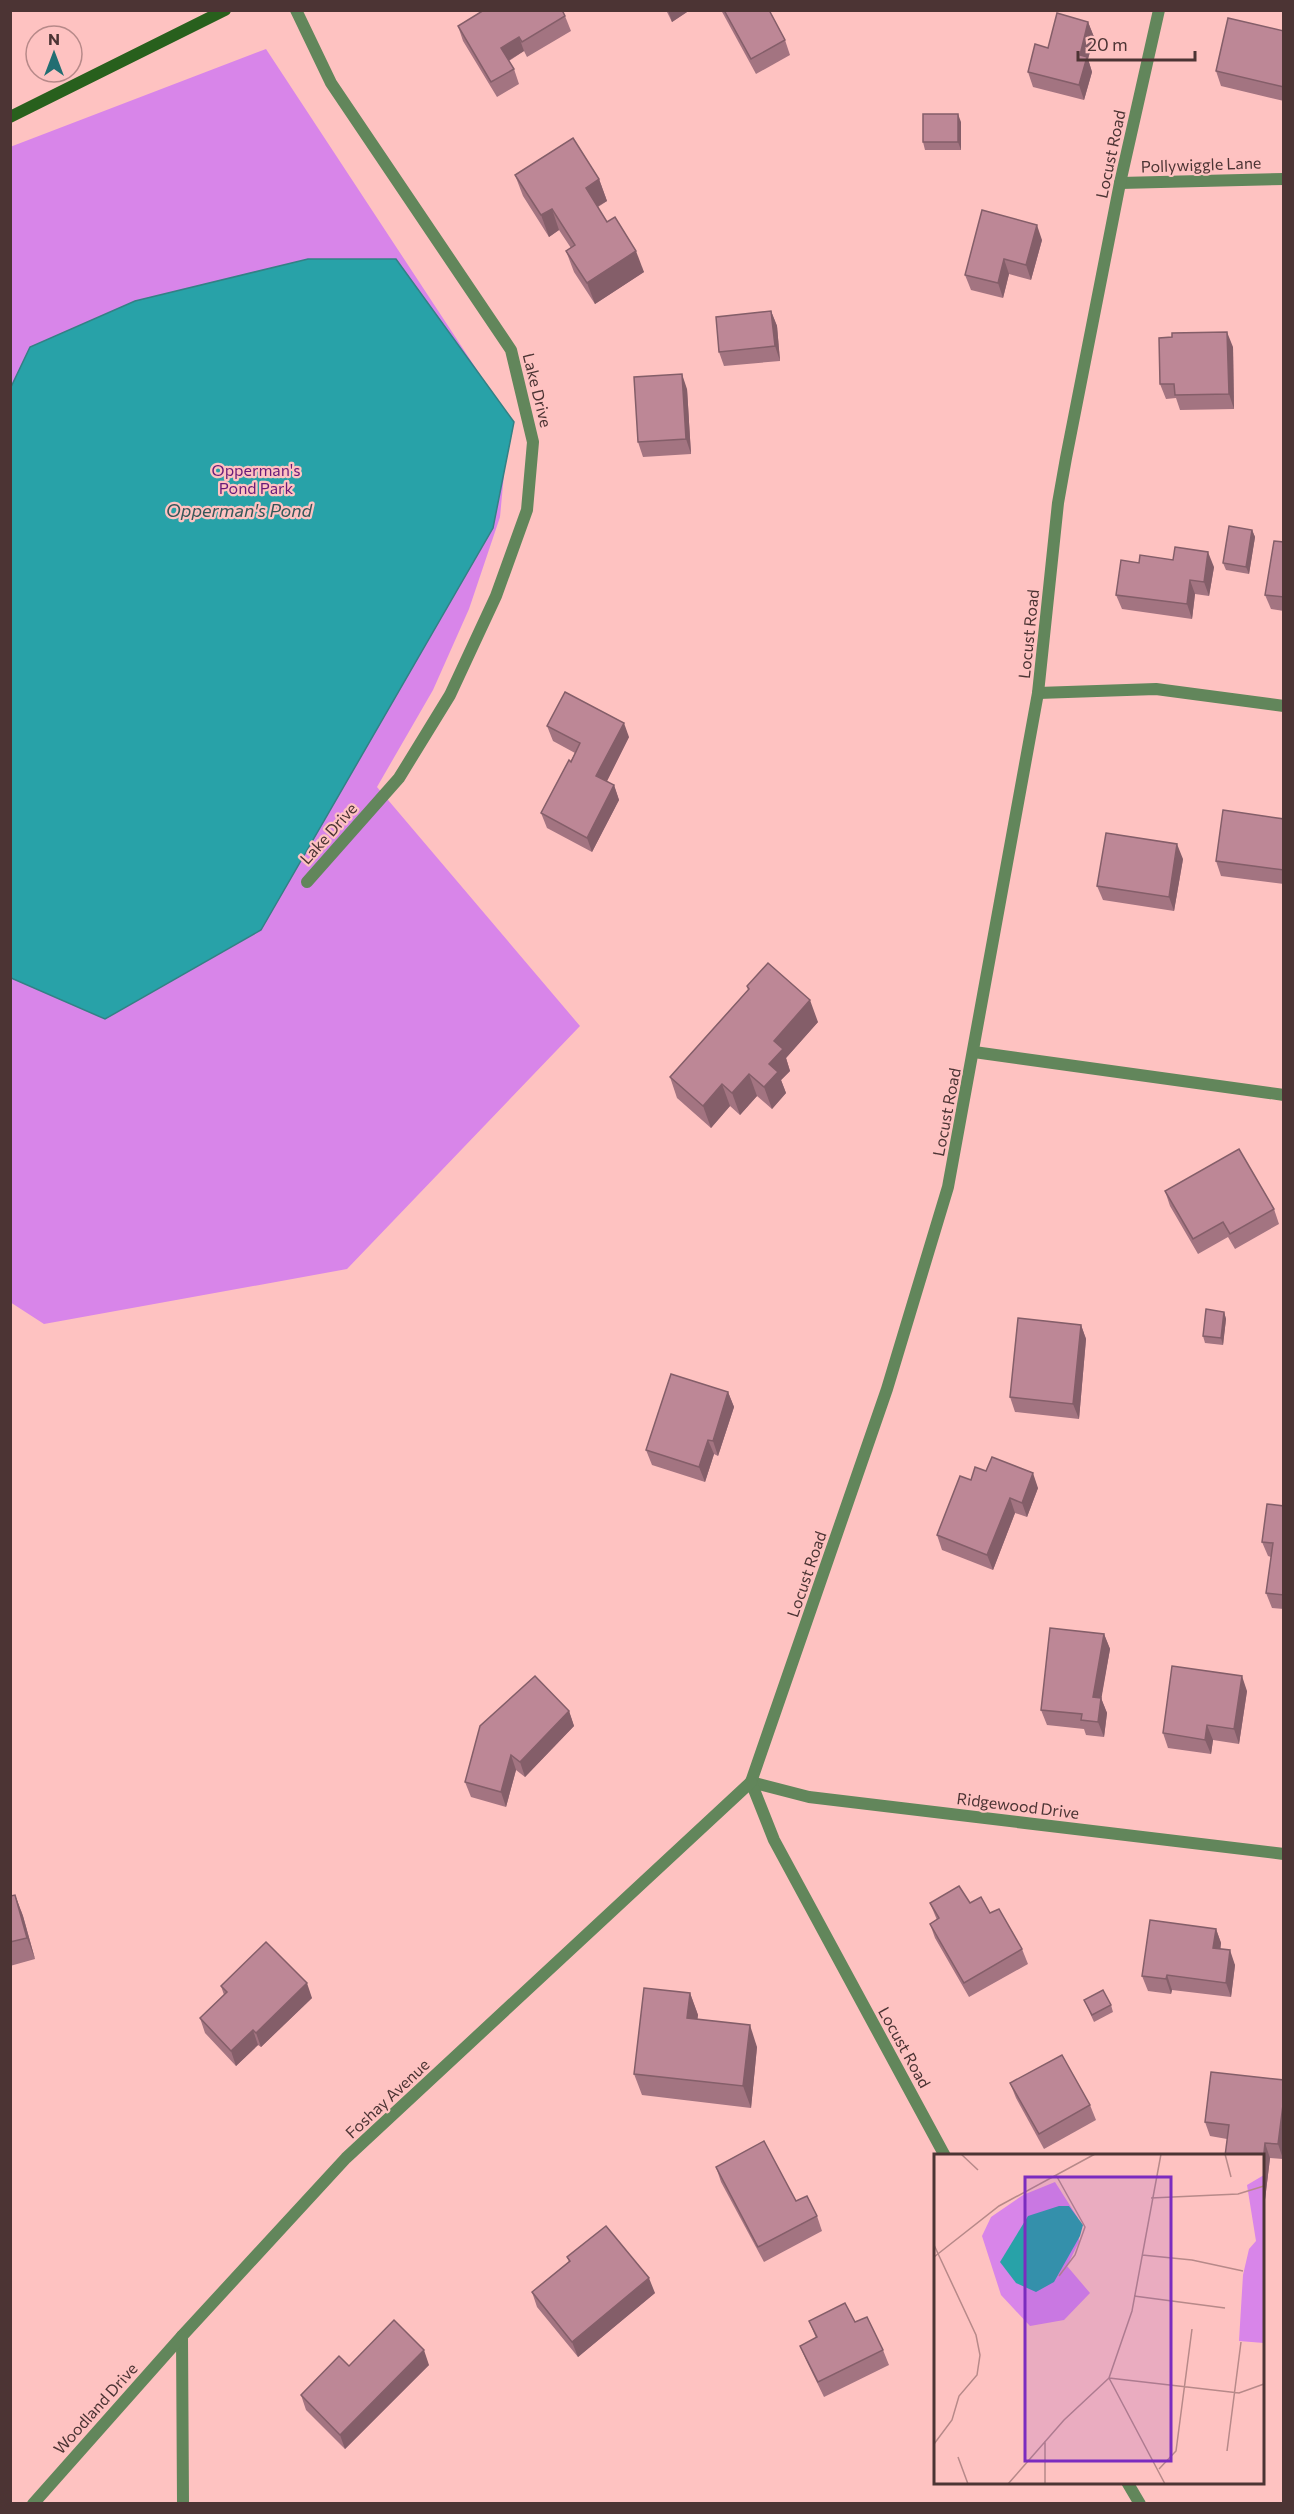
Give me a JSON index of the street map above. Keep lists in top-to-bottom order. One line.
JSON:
{"streets":{"street":["Locust Road","Pollywiggle Lane","Lake Drive","Ridgewood Drive","Foshay Avenue","Woodland Drive"]},"crossings":[["Locust Road","Pollywiggle Lane"],["Locust Road","Ridgewood Drive"],["Locust Road","Foshay Avenue"],["Ridgewood Drive","Foshay Avenue"],["Foshay Avenue","Woodland Drive"]],"water":["Opperman's Pond"],"parks":["Opperman's Pond Park"],"scale_bar":"20 m","north":"top"}
